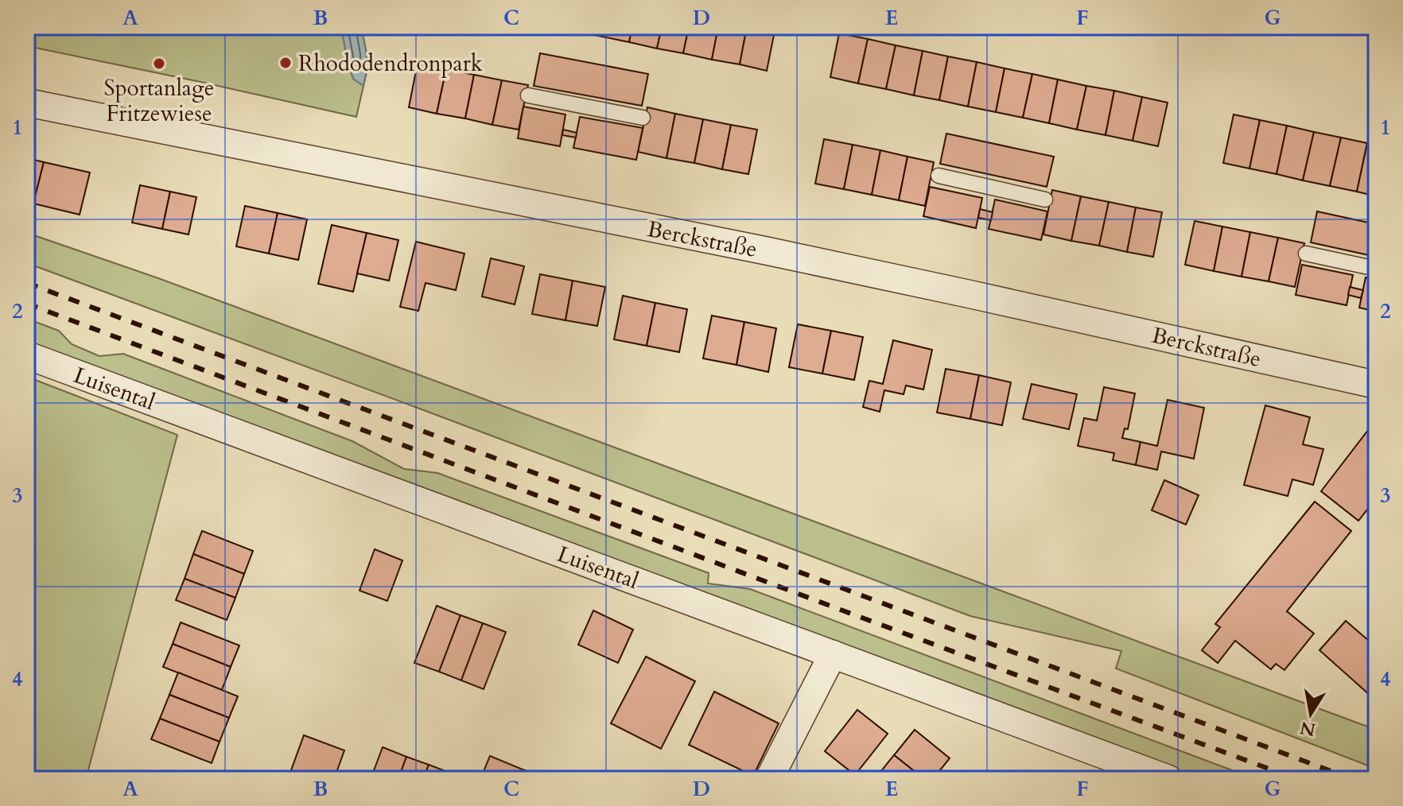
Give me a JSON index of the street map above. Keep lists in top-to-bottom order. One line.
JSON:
{"streets":{"street":["Berckstraße","Luisental"]},"places":["Rhododendronpark","Sportanlage Fritzewiese"],"north":"bottom","grid":{"columns":["A","B","C","D","E","F","G"],"rows":["1","2","3","4"]}}
